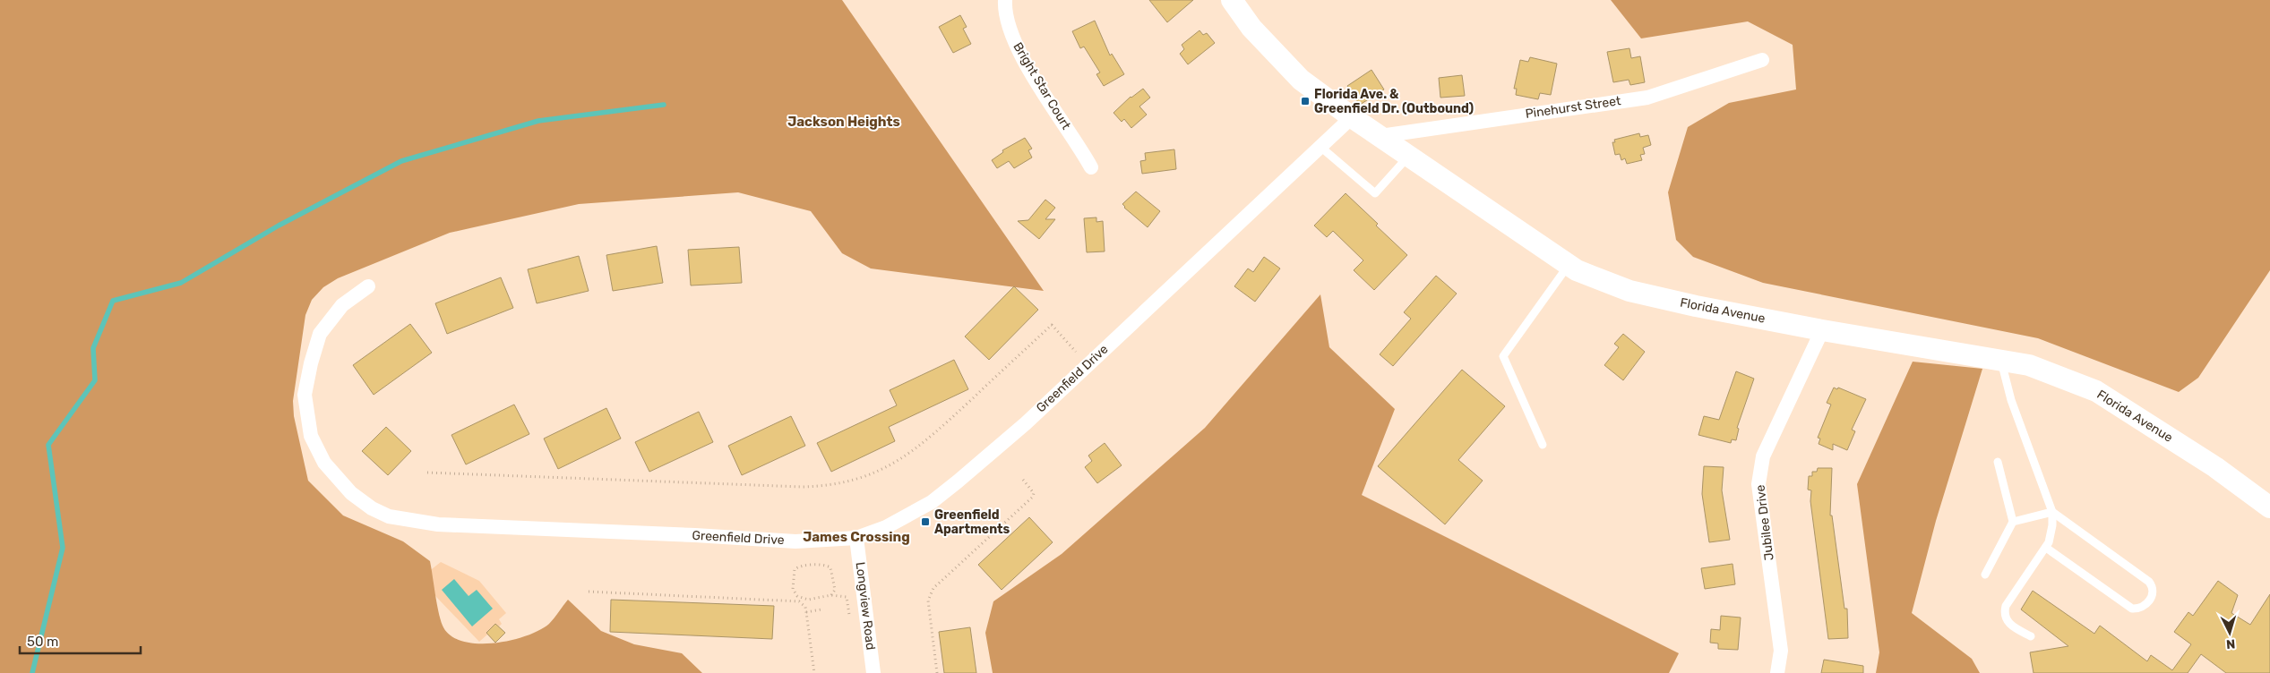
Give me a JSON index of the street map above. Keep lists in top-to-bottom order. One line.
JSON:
{"streets":{"main road":["Florida Avenue"],"street":["Bright Star Court","Pinehurst Street","Greenfield Drive","Jubilee Drive","Longview Road"]},"crossings":[["Pinehurst Street","Florida Avenue"],["Florida Avenue","Greenfield Drive"],["Florida Avenue","Jubilee Drive"],["Greenfield Drive","Longview Road"]],"districts":["Jackson Heights","James Crossing"],"places":{"transit":["Florida Ave. & Greenfield Dr. (Outbound)","Greenfield Apartments"]},"scale_bar":"50 m","north":"bottom"}
